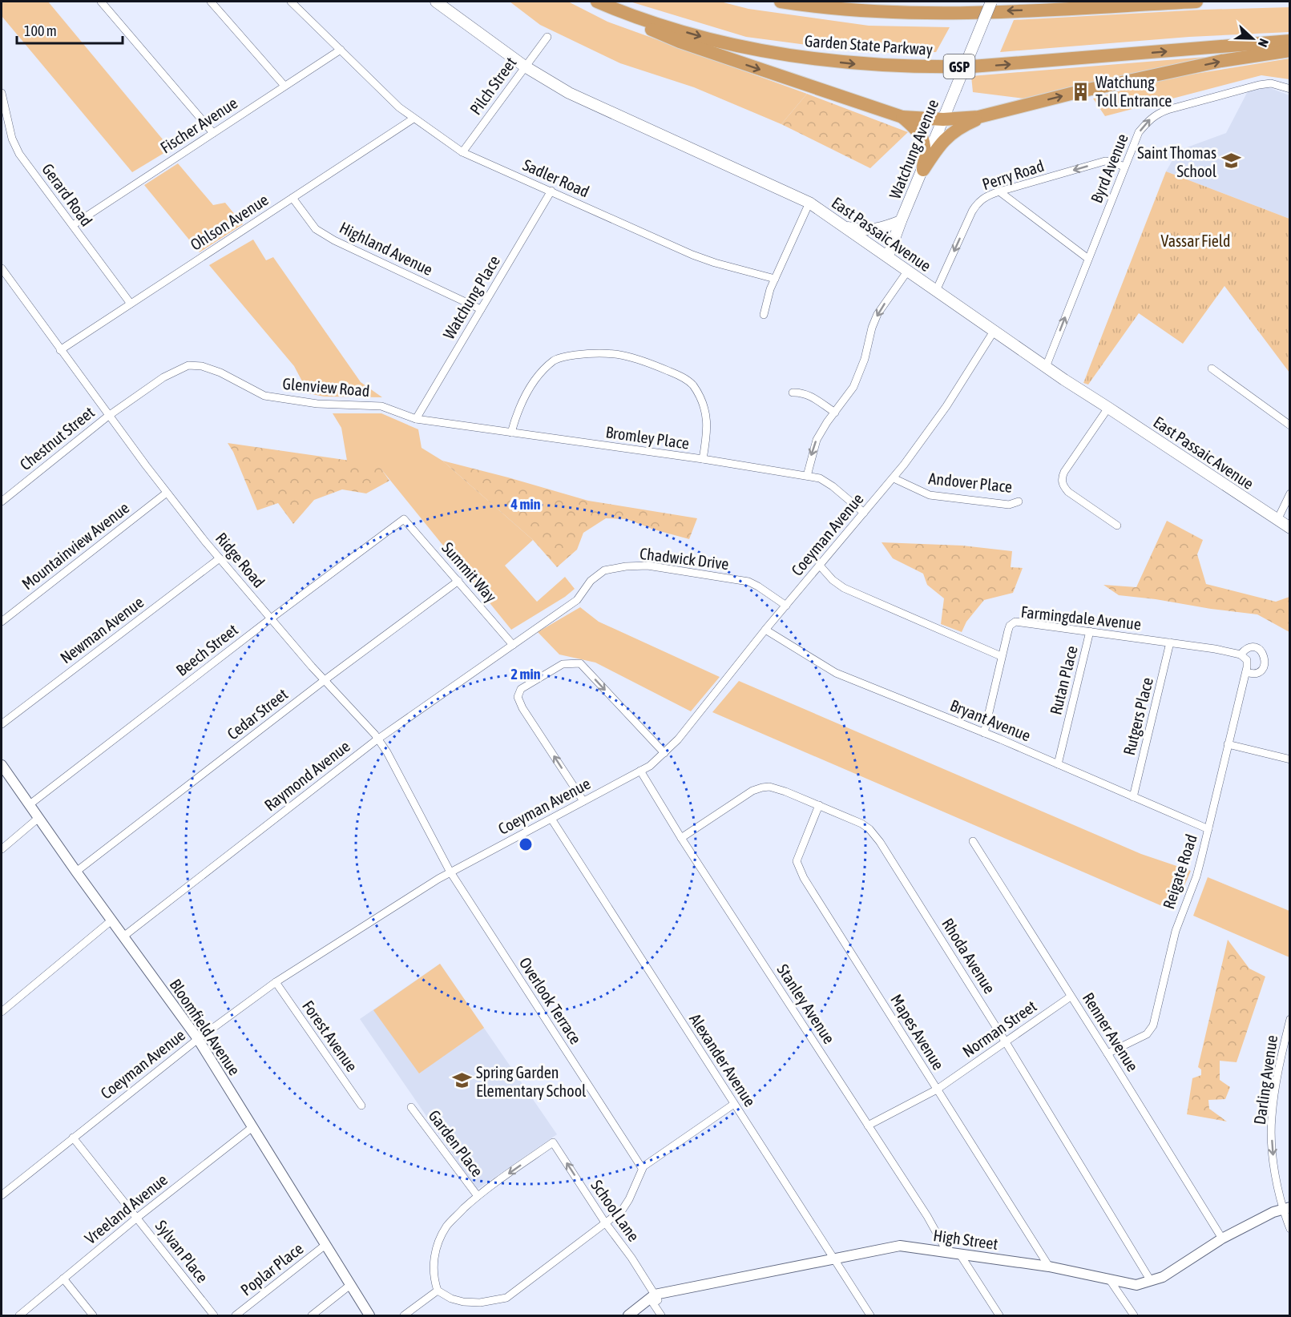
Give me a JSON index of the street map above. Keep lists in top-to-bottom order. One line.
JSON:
{"streets":{"highway":["Garden State Parkway","GSP"],"main road":["Watchung Avenue","East Passaic Avenue"],"street":["Pilch Street","Fischer Avenue","Byrd Avenue","Perry Road","Sadler Road","Gerard Road","Ohlson Avenue","Highland Avenue","Watchung Place","Glenview Road","Bromley Place","Chestnut Street","Andover Place","Coeyman Avenue","Mountainview Avenue","Chadwick Drive","Ridge Road","Summit Way","Farmingdale Avenue","Newman Avenue","Beech Street","Rutan Place","Cedar Street","Rutgers Place","Bryant Avenue","Raymond Avenue","Reigate Road","Rhoda Avenue","Overlook Terrace","Stanley Avenue","Bloomfield Avenue","Norman Street","Mapes Avenue","Renner Avenue","Forest Avenue","Alexander Avenue","Darling Avenue","Garden Place","Vreeland Avenue","School Lane","High Street","Sylvan Place","Poplar Place"]},"crossings":[["Pilch Street","Sadler Road"],["Pilch Street","East Passaic Avenue"],["Fischer Avenue","Sadler Road"],["Fischer Avenue","Gerard Road"],["Watchung Avenue","East Passaic Avenue"],["Byrd Avenue","Perry Road"],["Byrd Avenue","East Passaic Avenue"],["Perry Road","East Passaic Avenue"],["Sadler Road","Ohlson Avenue"],["Sadler Road","Watchung Place"],["Gerard Road","Ohlson Avenue"],["Ohlson Avenue","Highland Avenue"],["Ohlson Avenue","Ridge Road"],["East Passaic Avenue","Coeyman Avenue"],["Highland Avenue","Watchung Place"],["Watchung Place","Glenview Road"],["Watchung Place","Bromley Place"],["Glenview Road","Bromley Place"],["Glenview Road","Chestnut Street"],["Glenview Road","Ridge Road"],["Bromley Place","Coeyman Avenue"],["Chestnut Street","Ridge Road"],["Andover Place","Coeyman Avenue"],["Coeyman Avenue","Chadwick Drive"],["Coeyman Avenue","Ridge Road"],["Coeyman Avenue","Bryant Avenue"],["Coeyman Avenue","Overlook Terrace"],["Coeyman Avenue","Stanley Avenue"],["Coeyman Avenue","Bloomfield Avenue"],["Coeyman Avenue","Forest Avenue"],["Coeyman Avenue","Alexander Avenue"],["Coeyman Avenue","Sylvan Place"],["Mountainview Avenue","Ridge Road"],["Chadwick Drive","Summit Way"],["Chadwick Drive","Raymond Avenue"],["Ridge Road","Newman Avenue"],["Ridge Road","Beech Street"],["Ridge Road","Cedar Street"],["Ridge Road","Raymond Avenue"],["Ridge Road","Overlook Terrace"],["Summit Way","Beech Street"],["Summit Way","Cedar Street"],["Summit Way","Raymond Avenue"],["Farmingdale Avenue","Rutan Place"],["Farmingdale Avenue","Rutgers Place"],["Farmingdale Avenue","Bryant Avenue"],["Beech Street","Bloomfield Avenue"],["Rutan Place","Bryant Avenue"],["Cedar Street","Bloomfield Avenue"],["Rutgers Place","Bryant Avenue"],["Bryant Avenue","Reigate Road"],["Raymond Avenue","Bloomfield Avenue"],["Reigate Road","Renner Avenue"],["Rhoda Avenue","Stanley Avenue"],["Rhoda Avenue","Norman Street"],["Rhoda Avenue","Mapes Avenue"],["Rhoda Avenue","High Street"],["Stanley Avenue","Norman Street"],["Stanley Avenue","High Street"],["Bloomfield Avenue","Vreeland Avenue"],["Bloomfield Avenue","Poplar Place"],["Norman Street","Mapes Avenue"],["Norman Street","Renner Avenue"],["Mapes Avenue","High Street"],["Renner Avenue","High Street"],["Alexander Avenue","High Street"],["Darling Avenue","High Street"],["Garden Place","School Lane"],["Vreeland Avenue","Sylvan Place"],["School Lane","High Street"]],"one_way":["Byrd Avenue","Perry Road","Darling Avenue"],"parks":["Vassar Field"],"places":{"building":["Watchung Toll Entrance"],"school or university":["Saint Thomas School","Spring Garden Elementary School"]},"scale_bar":"100 m","north":"right","rings":["4 min","2 min"]}
